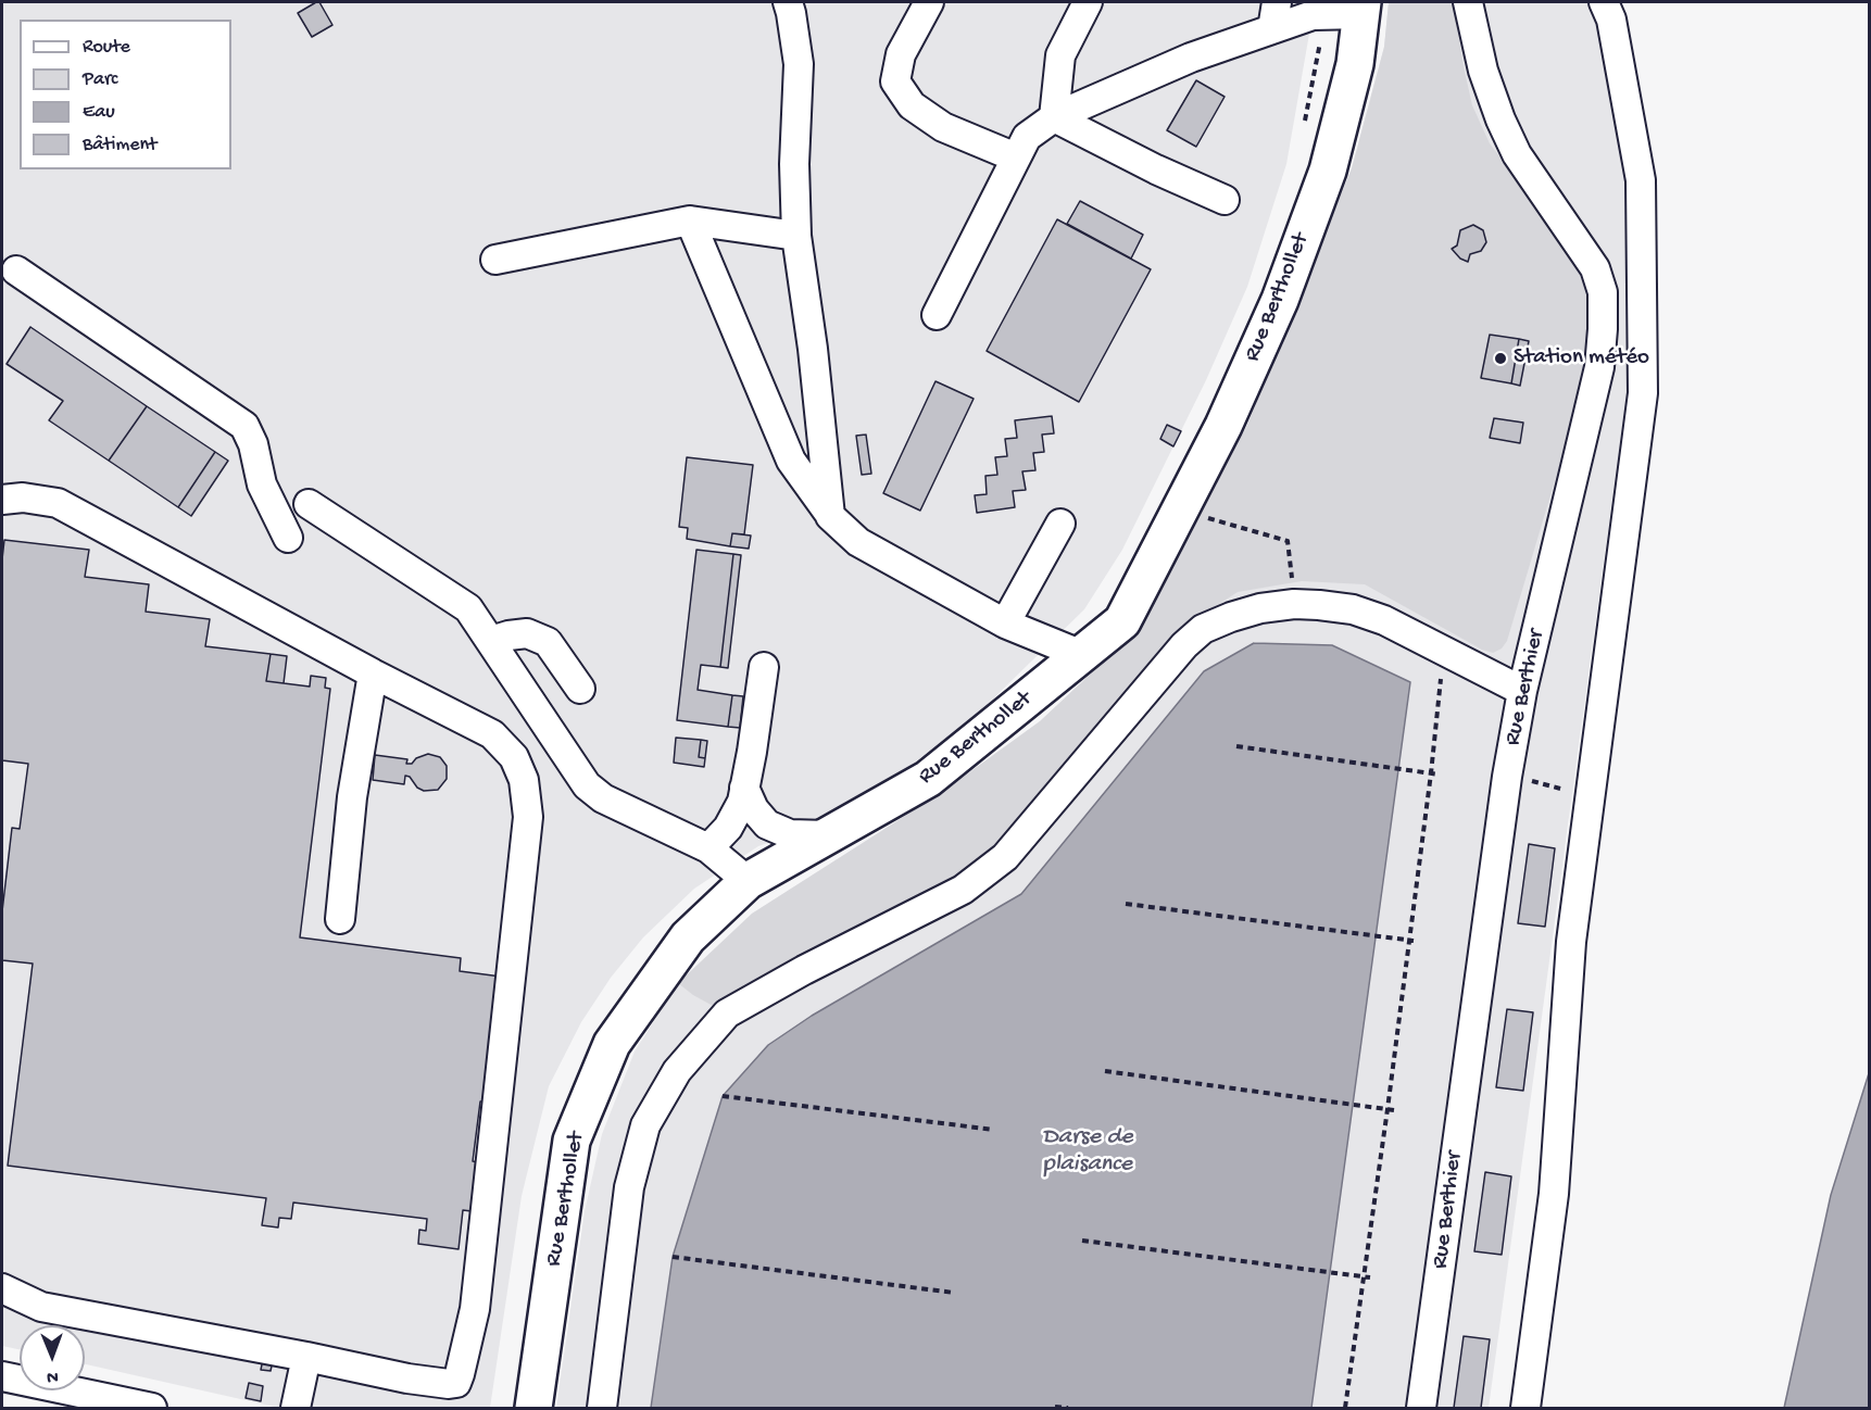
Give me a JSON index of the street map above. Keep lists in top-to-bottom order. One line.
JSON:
{"streets":{"main road":["Rue Berthollet"],"street":["Rue Berthier"]},"water":["Darse de plaisance"],"places":["Station météo"],"legend":["Route","Parc","Eau","Bâtiment"],"north":"bottom"}
